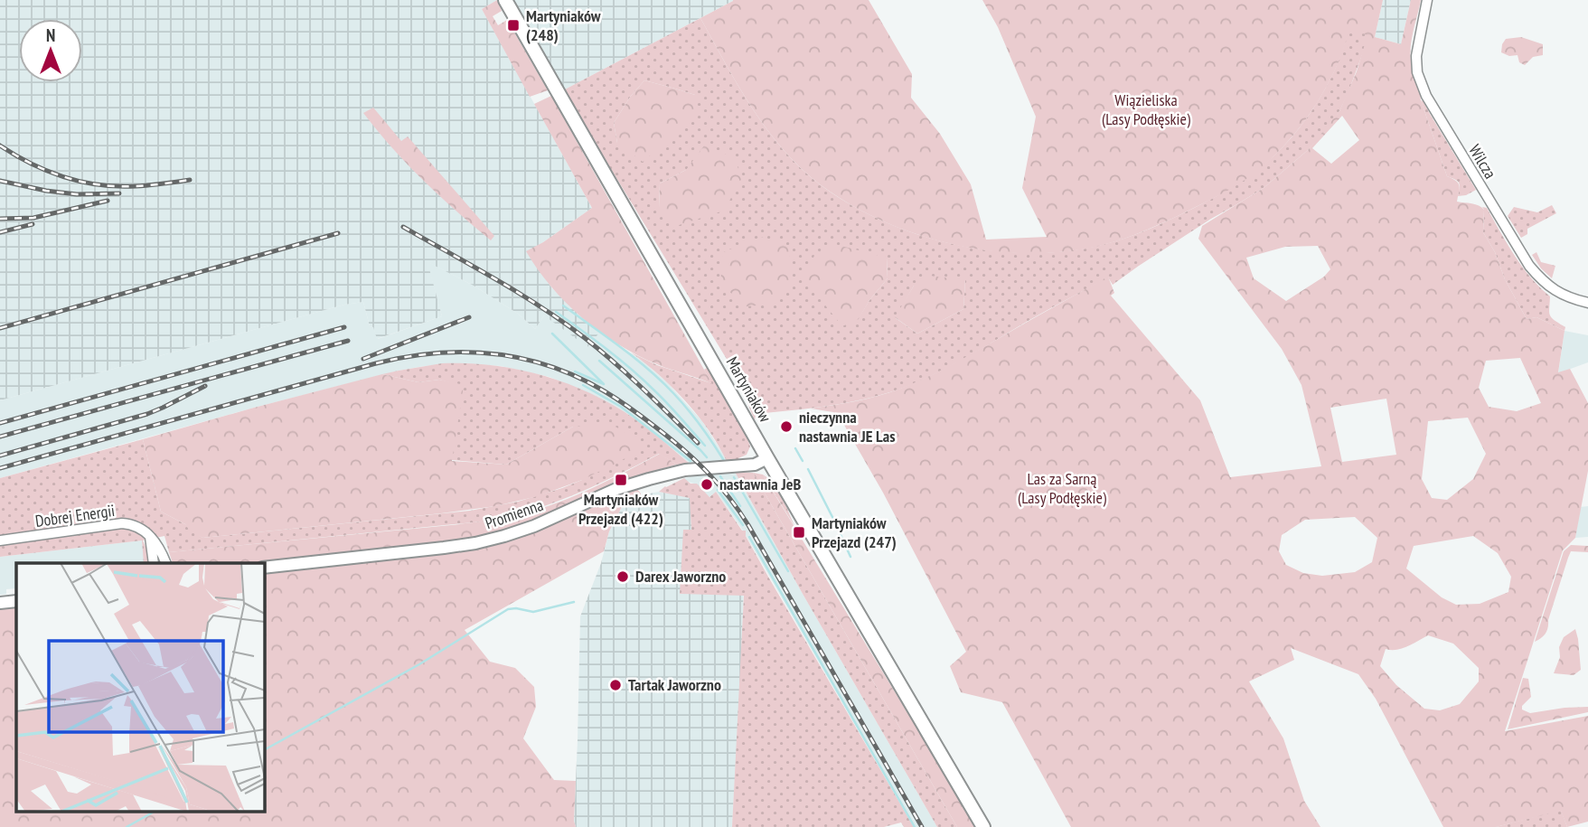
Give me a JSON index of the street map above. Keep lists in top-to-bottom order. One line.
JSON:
{"streets":{"main road":["Martyniaków"],"street":["Wilcza","Promienna","Dobrej Energii"]},"crossings":[["Martyniaków","Promienna"]],"parks":["Wiązieliska (Lasy Podłęskie)","Las za Sarną (Lasy Podłęskie)"],"places":{"transit":["Martyniaków (248)","Martyniaków Przejazd (422)","Martyniaków Przejazd (247)"],"other":["nieczynna nastawnia JE Las","nastawnia JeB","Darex Jaworzno","Tartak Jaworzno"]},"north":"top"}
